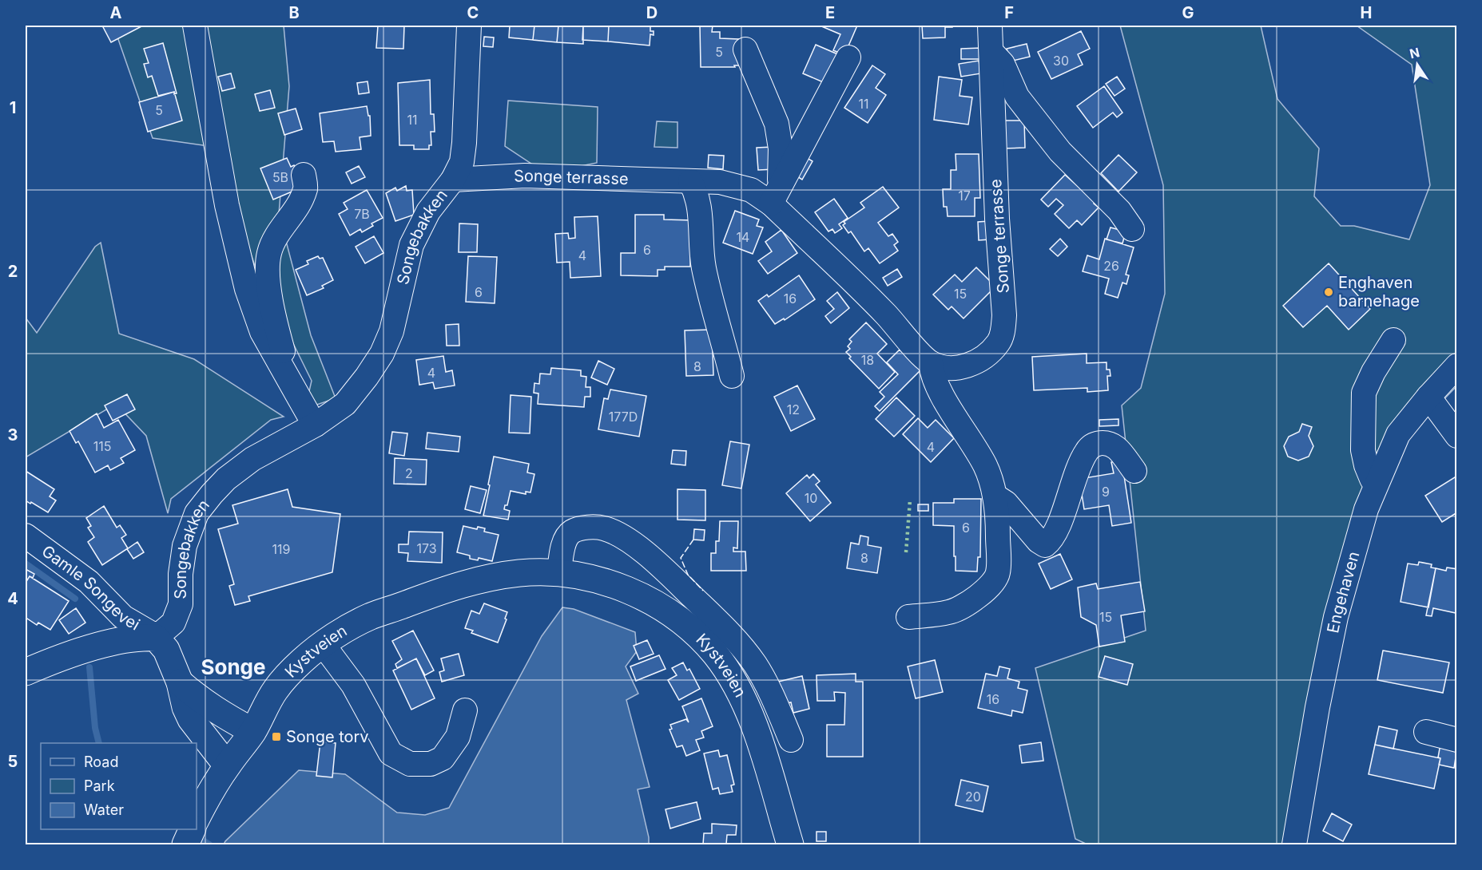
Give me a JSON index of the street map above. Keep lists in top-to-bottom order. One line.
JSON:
{"streets":{"main road":["Gamle Songevei","Kystveien"],"street":["Songe terrasse","Songebakken","Engehaven"]},"crossings":[["Songe terrasse","Songebakken"],["Songebakken","Gamle Songevei"],["Gamle Songevei","Kystveien"]],"districts":["Songe"],"places":{"other":["Enghaven barnehage"],"transit":["Songe torv"]},"house_numbers":["5","30","11","5","11","5B","17","7B","14","6","4","26","6","15","16","18","8","4","12","177D","115","4","2","9","10","6","173","119","8","15","16","20"],"legend":["Road","Park","Water"],"north":"top","grid":{"columns":["A","B","C","D","E","F","G","H"],"rows":["1","2","3","4","5"]}}
